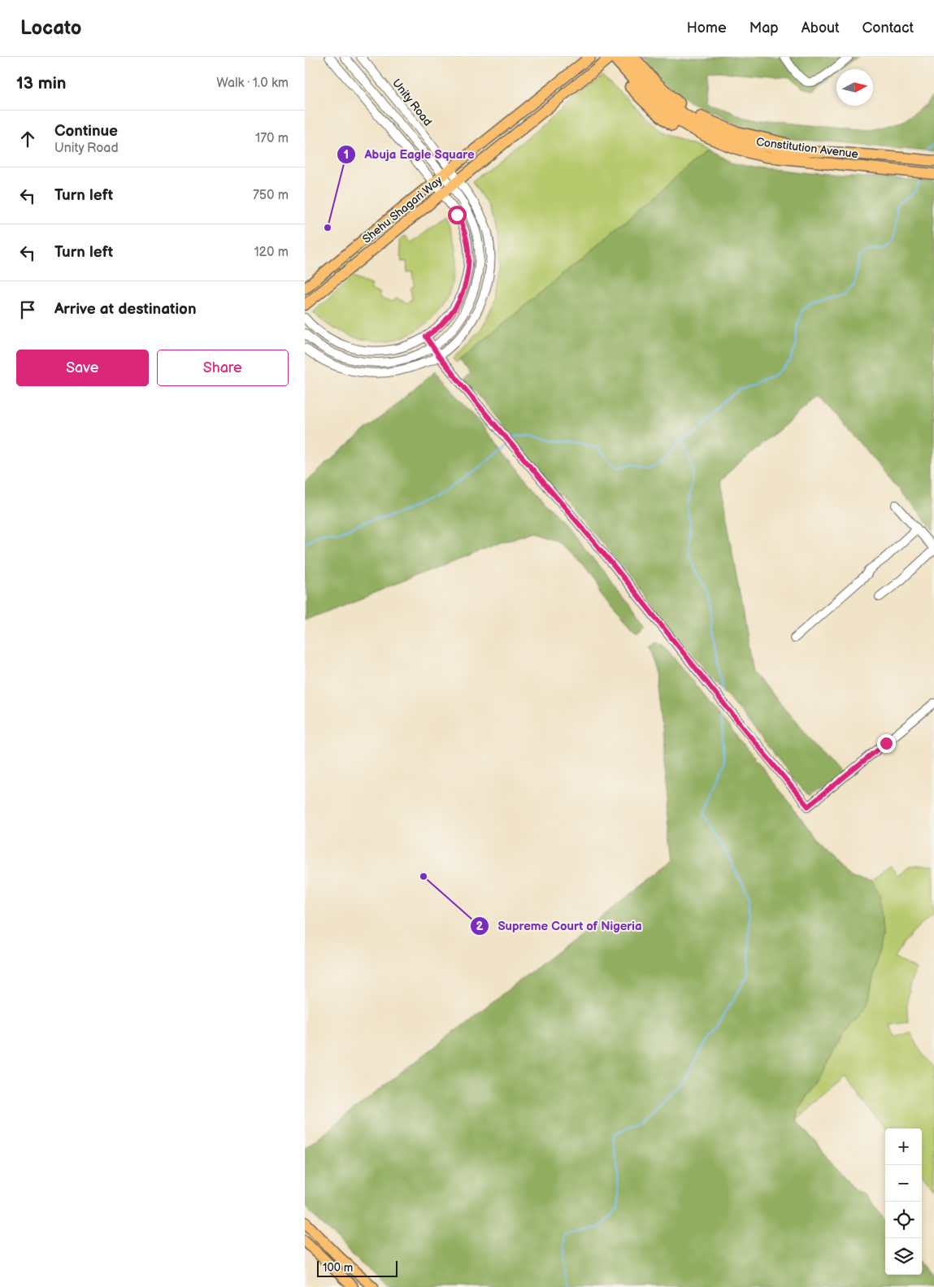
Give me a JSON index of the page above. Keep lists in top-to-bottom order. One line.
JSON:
{"streets":{"main road":["Constitution Avenue","Shehu Shagari Way"],"street":["Unity Road"]},"crossings":[["Unity Road","Shehu Shagari Way"],["Constitution Avenue","Shehu Shagari Way"]],"places":["Abuja Eagle Square","Supreme Court of Nigeria"],"scale_bar":"100 m","north":"right","page":{"header":"Locato","nav":["Home","Map","About","Contact"],"heading":["13 min","Walk · 1.0 km"],"list":[["Continue","Unity Road","170 m"],["Turn left","750 m"],["Turn left","120 m"],"Arrive at destination"],"buttons":["Save","Share"],"map_buttons":["+","−"],"scale":"100 m"}}
